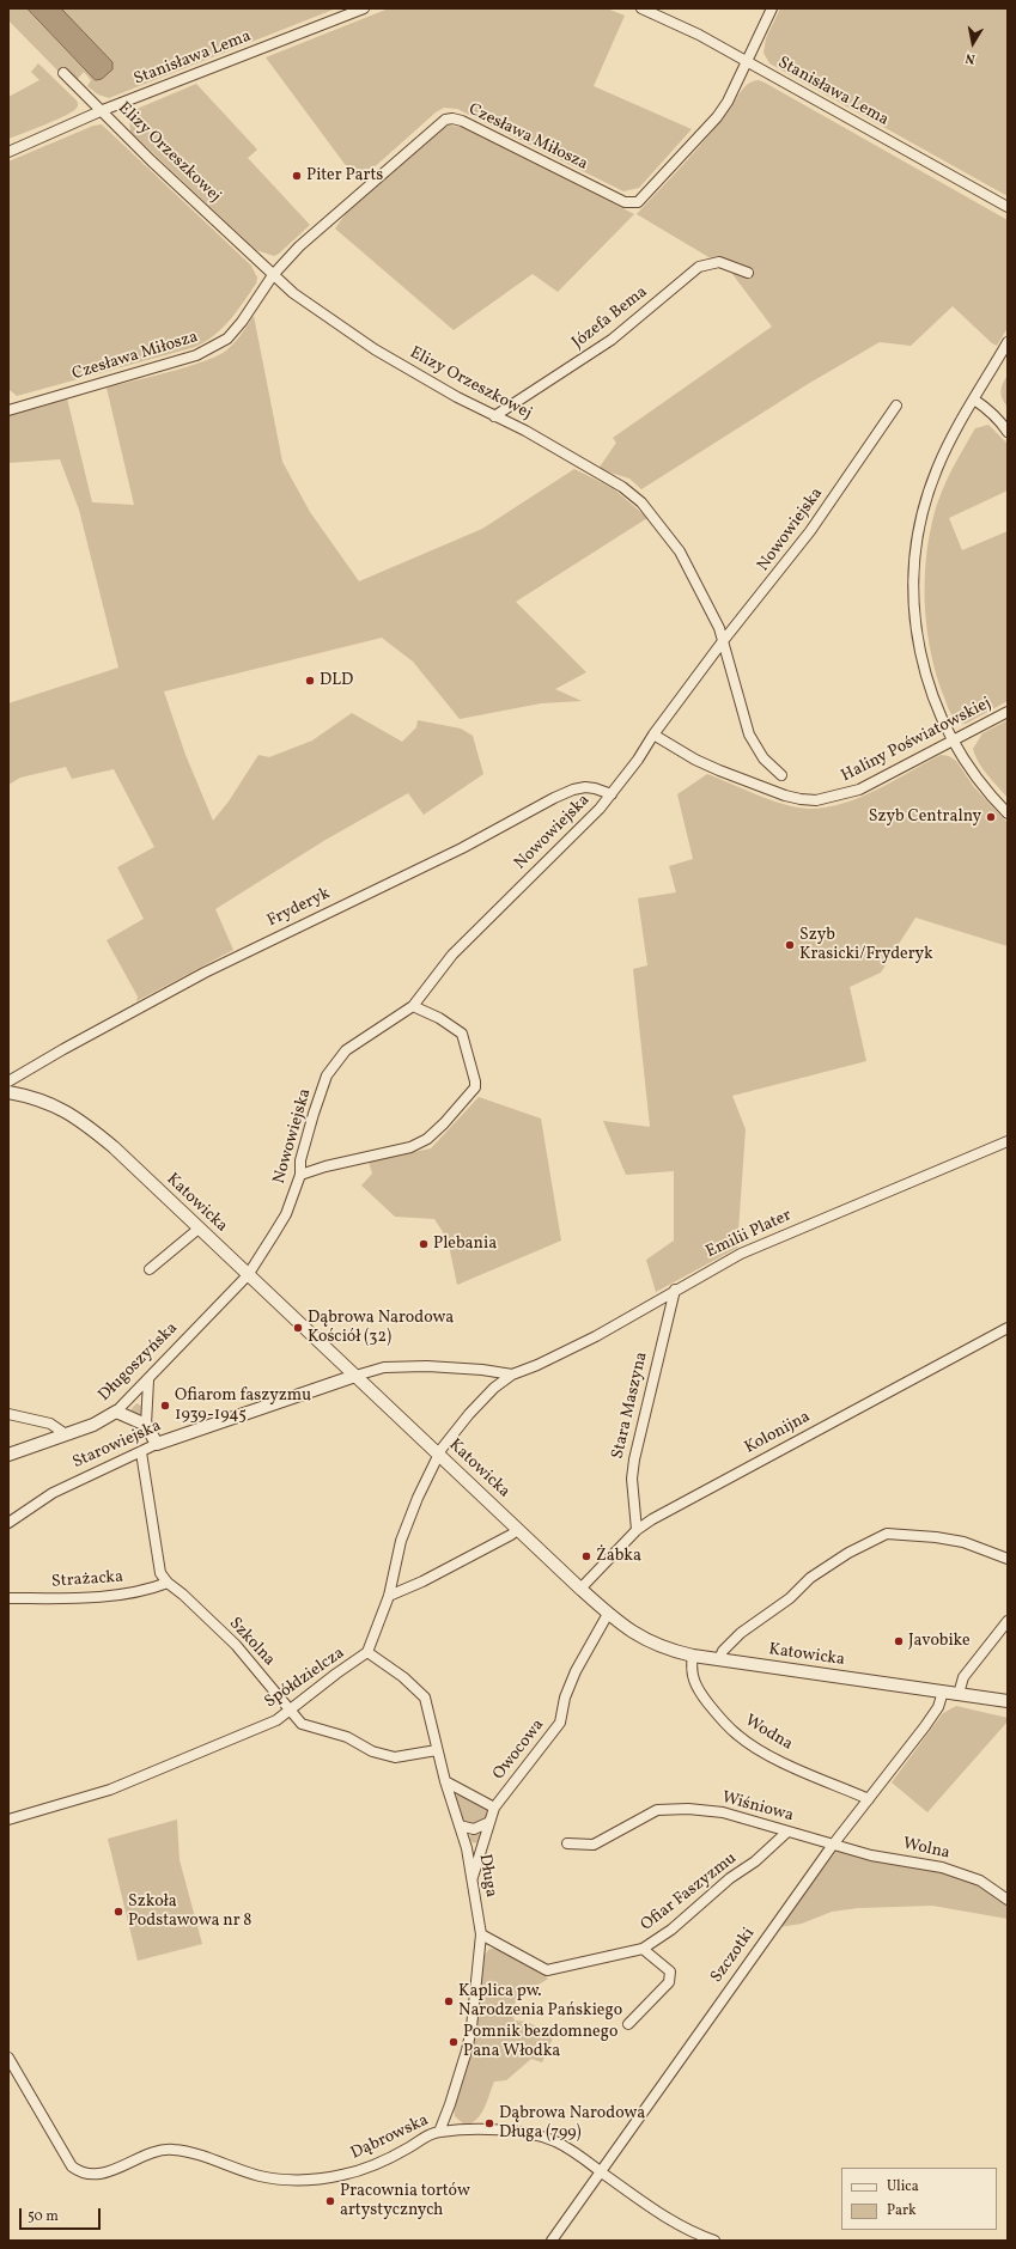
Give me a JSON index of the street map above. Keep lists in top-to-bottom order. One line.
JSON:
{"streets":{"street":["Stanisława Lema","Czesława Miłosza","Elizy Orzeszkowej","Józefa Bema","Nowowiejska","Haliny Poświatowskiej","Fryderyk","Katowicka","Emilii Plater","Długoszyńska","Stara Maszyna","Kolonijna","Starowiejska","Strażacka","Szkolna","Spółdzielcza","Wodna","Owocowa","Wiśniowa","Wolna","Długa","Ofiar Faszyzmu","Szczotki","Dąbrowska"]},"crossings":[["Stanisława Lema","Czesława Miłosza"],["Stanisława Lema","Elizy Orzeszkowej"],["Czesława Miłosza","Elizy Orzeszkowej"],["Elizy Orzeszkowej","Józefa Bema"],["Elizy Orzeszkowej","Nowowiejska"],["Nowowiejska","Haliny Poświatowskiej"],["Nowowiejska","Fryderyk"],["Nowowiejska","Katowicka"],["Nowowiejska","Długoszyńska"],["Katowicka","Emilii Plater"],["Katowicka","Długoszyńska"],["Katowicka","Kolonijna"],["Katowicka","Starowiejska"],["Katowicka","Spółdzielcza"],["Katowicka","Wodna"],["Katowicka","Owocowa"],["Katowicka","Szczotki"],["Emilii Plater","Stara Maszyna"],["Emilii Plater","Starowiejska"],["Emilii Plater","Spółdzielcza"],["Stara Maszyna","Kolonijna"],["Strażacka","Szkolna"],["Szkolna","Spółdzielcza"],["Szkolna","Długa"],["Spółdzielcza","Długa"],["Wodna","Szczotki"],["Owocowa","Długa"],["Wiśniowa","Wolna"],["Wiśniowa","Ofiar Faszyzmu"],["Wiśniowa","Szczotki"],["Wolna","Szczotki"],["Długa","Ofiar Faszyzmu"],["Długa","Dąbrowska"],["Szczotki","Dąbrowska"]],"places":["Piter Parts","DLD","Szyb Centralny","Szyb Krasicki/Fryderyk","Plebania","Dąbrowa Narodowa Kościół (32)","Ofiarom faszyzmu 1939-1945","Żabka","Javobike","Szkoła Podstawowa nr 8","Kaplica pw. Narodzenia Pańskiego","Pomnik bezdomnego Pana Włodka","Dąbrowa Narodowa Długa (799)","Pracownia tortów artystycznych"],"legend":["Ulica","Park"],"scale_bar":"50 m","north":"bottom"}
